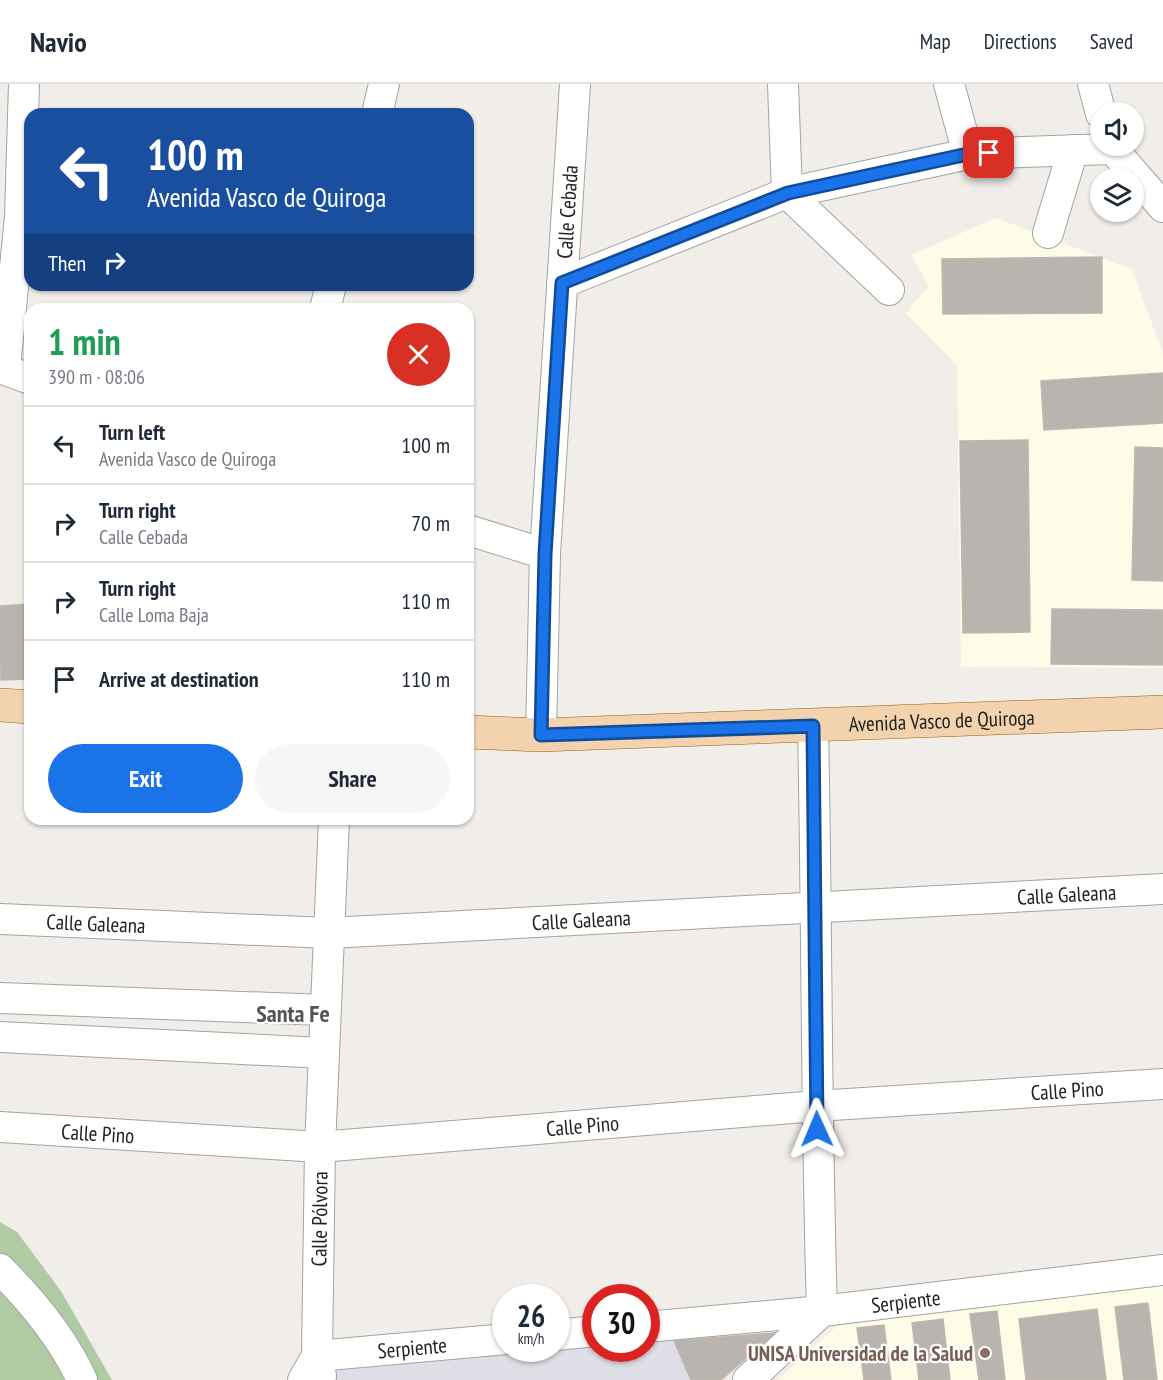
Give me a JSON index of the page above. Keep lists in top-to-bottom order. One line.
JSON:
{"streets":{"main road":["Avenida Vasco de Quiroga"],"street":["Calle Cebada","Calle Galeana","Calle Pino","Calle Pólvora","Serpiente"]},"crossings":[["Calle Cebada","Avenida Vasco de Quiroga"],["Calle Galeana","Calle Pólvora"],["Calle Pino","Calle Pólvora"],["Calle Pólvora","Serpiente"]],"districts":["Santa Fe"],"places":["UNISA Universidad de la Salud"],"page":{"header":"Navio","nav":["Map","Directions","Saved"],"turn":["100 m","Avenida Vasco de Quiroga"],"then":"Then","heading":["1 min","390 m · 08:06"],"list":[{"name":"Turn left","note":"Avenida Vasco de Quiroga","value":"100 m"},{"name":"Turn right","note":"Calle Cebada","value":"70 m"},{"name":"Turn right","note":"Calle Loma Baja","value":"110 m"},{"name":"Arrive at destination","value":"110 m"}],"buttons":["Exit","Share"],"speed":"26 km/h","limit":"30"}}
